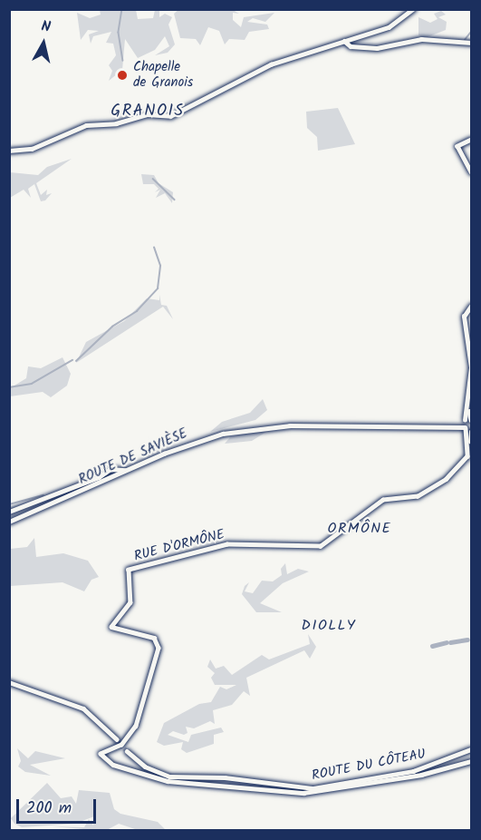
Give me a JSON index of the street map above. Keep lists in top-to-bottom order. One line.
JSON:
{"streets":{"street":["ROUTE DE SAVIÈSE","RUE D'ORMÔNE","ROUTE DU CÔTEAU"]},"crossings":[["ROUTE DE SAVIÈSE","RUE D'ORMÔNE"]],"districts":["GRANOIS","ORMÔNE","DIOLLY"],"places":["Chapelle de Granois"],"scale_bar":"200 m","north":"top"}
